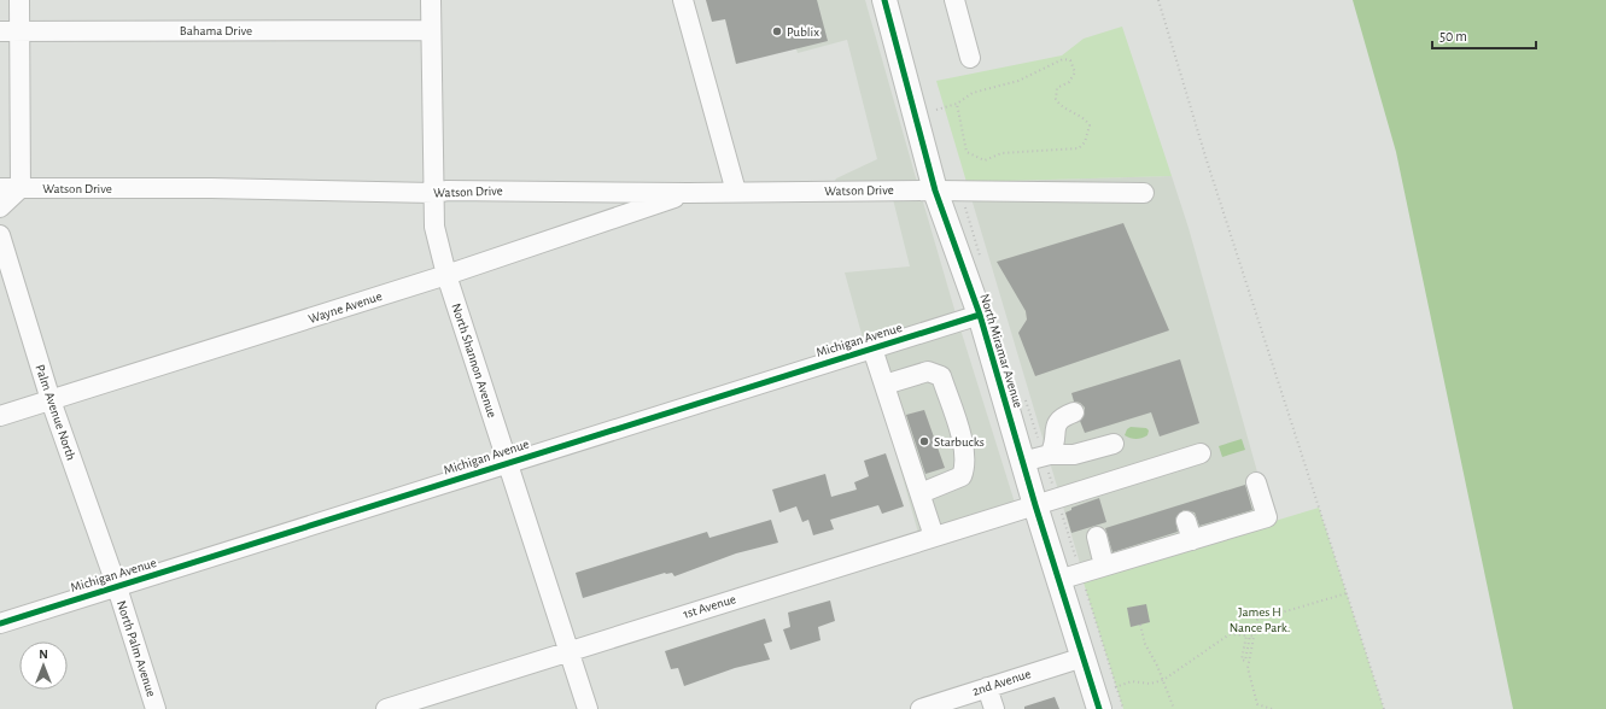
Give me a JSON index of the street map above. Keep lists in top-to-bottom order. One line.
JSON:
{"streets":{"main road":["North Miramar Avenue"],"street":["Bahama Drive","Watson Drive","Wayne Avenue","Michigan Avenue","North Shannon Avenue","Palm Avenue North","1st Avenue","North Palm Avenue","2nd Avenue"]},"crossings":[["Bahama Drive","North Shannon Avenue"],["Watson Drive","Wayne Avenue"],["Watson Drive","North Miramar Avenue"],["Watson Drive","North Shannon Avenue"],["Wayne Avenue","North Shannon Avenue"],["Wayne Avenue","Palm Avenue North"],["Michigan Avenue","North Miramar Avenue"],["Michigan Avenue","North Shannon Avenue"],["Michigan Avenue","Palm Avenue North"],["Michigan Avenue","North Palm Avenue"],["North Miramar Avenue","1st Avenue"],["North Miramar Avenue","2nd Avenue"],["North Shannon Avenue","1st Avenue"],["Palm Avenue North","North Palm Avenue"]],"parks":["James H Nance Park."],"places":["Publix","Starbucks"],"scale_bar":"50 m","north":"top"}
